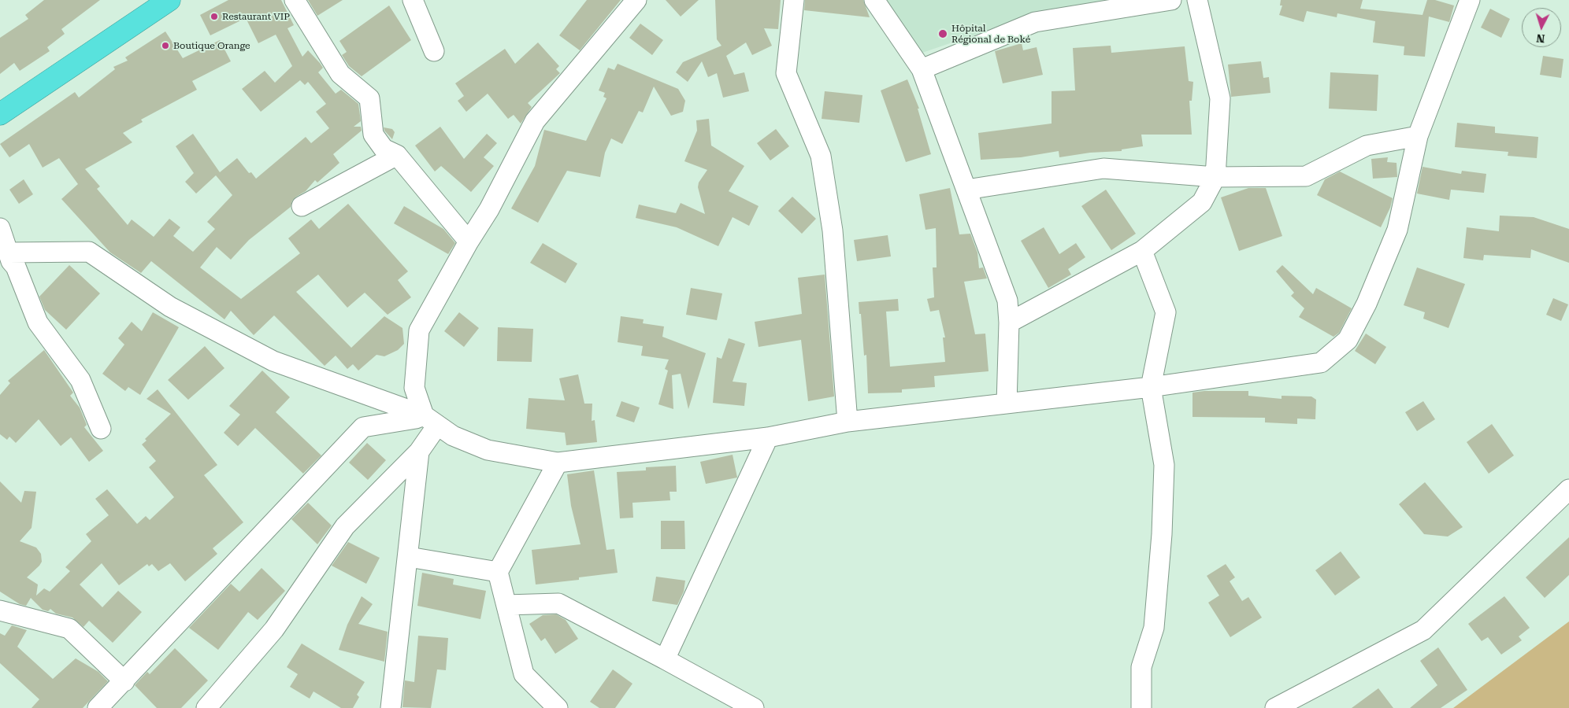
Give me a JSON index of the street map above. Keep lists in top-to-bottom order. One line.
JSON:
{"places":["Restaurant VIP","Hôpital Régional de Boké","Boutique Orange"],"north":"bottom"}
